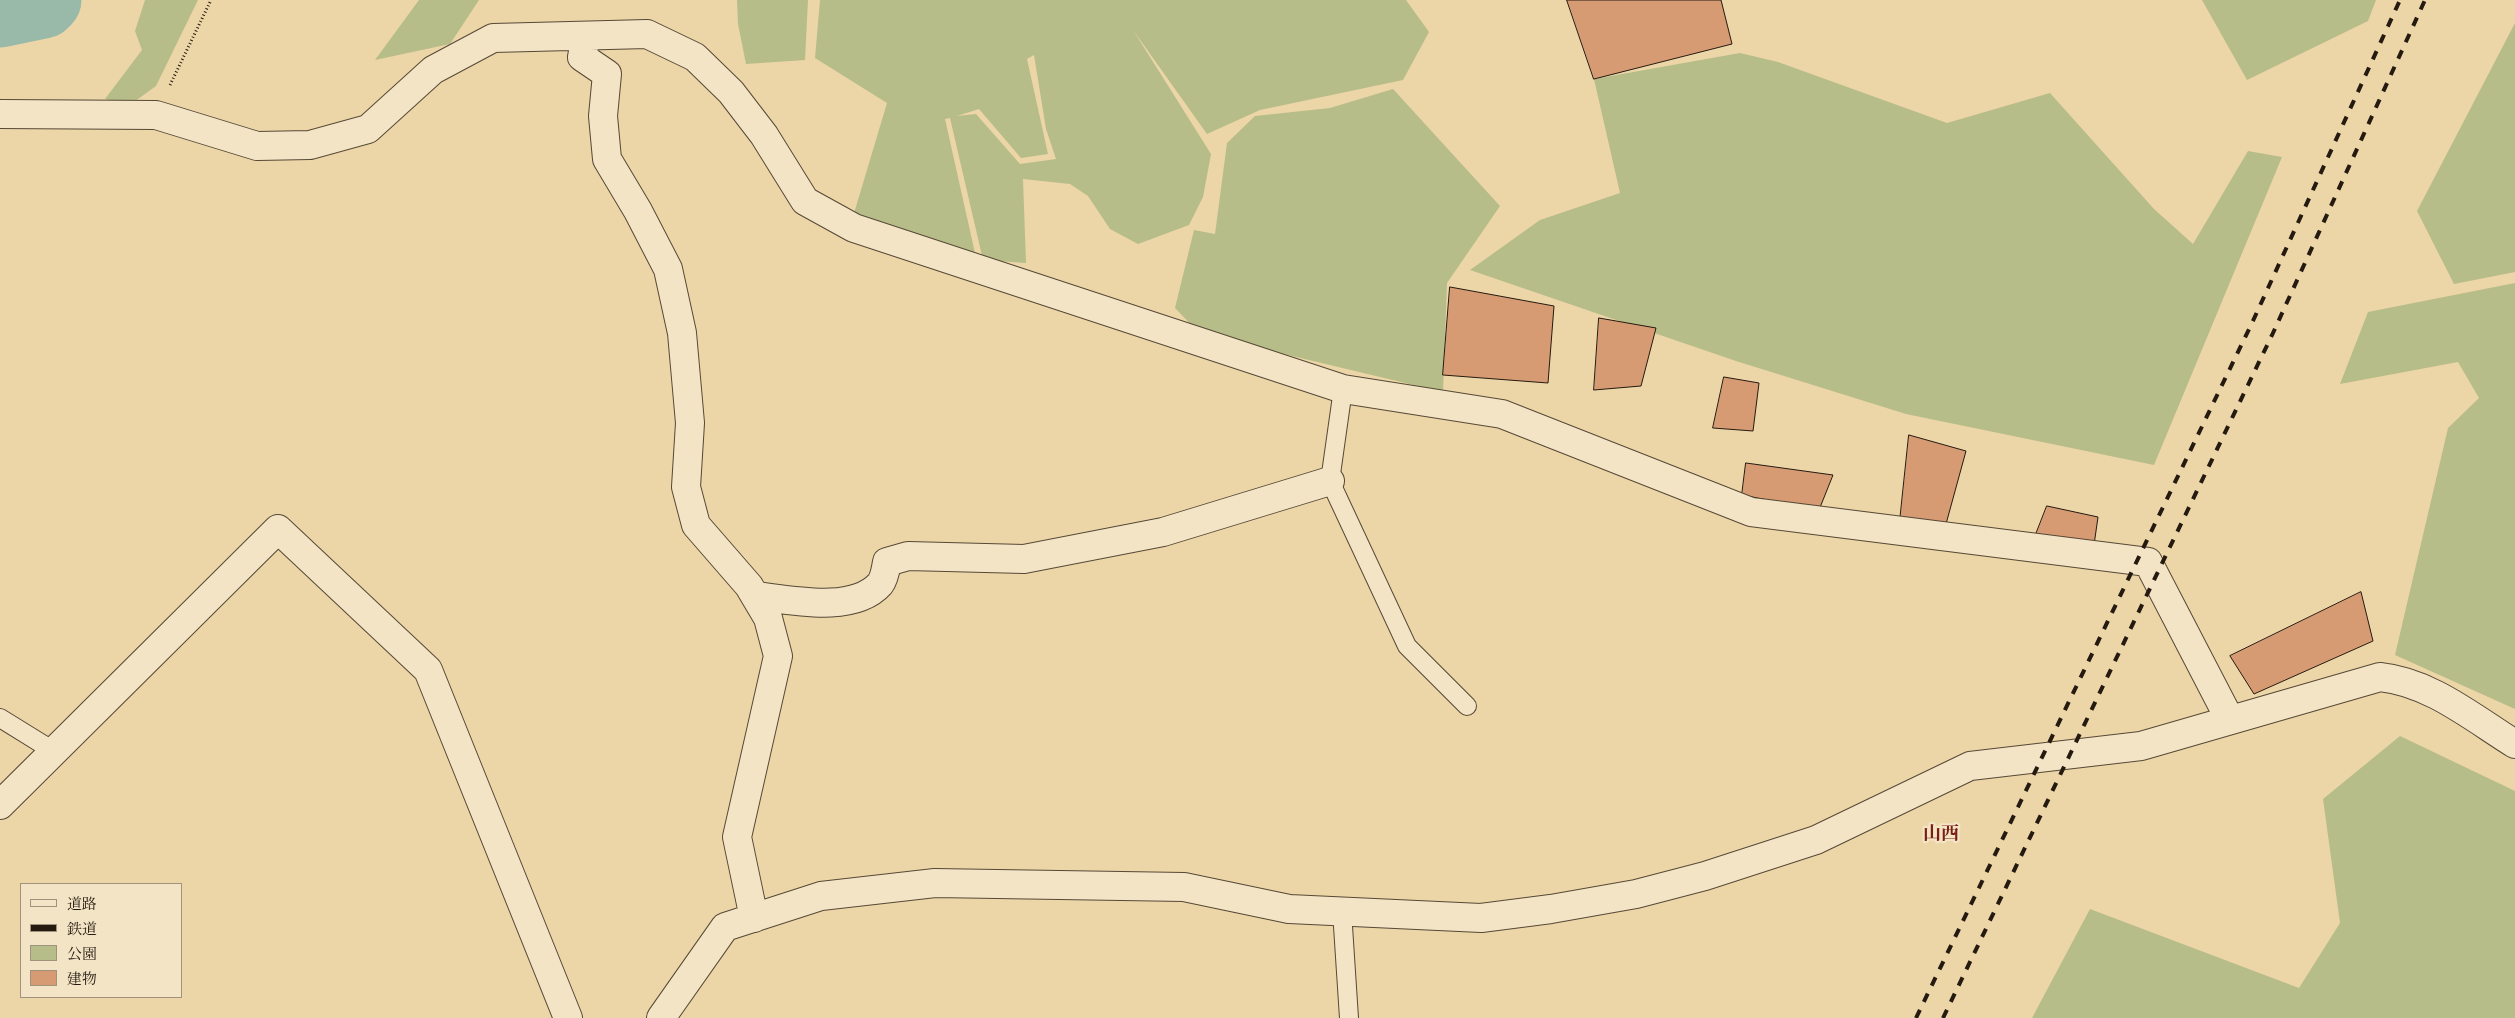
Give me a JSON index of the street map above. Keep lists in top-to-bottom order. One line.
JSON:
{"districts":["山西"],"legend":["道路","鉄道","公園","建物"]}
